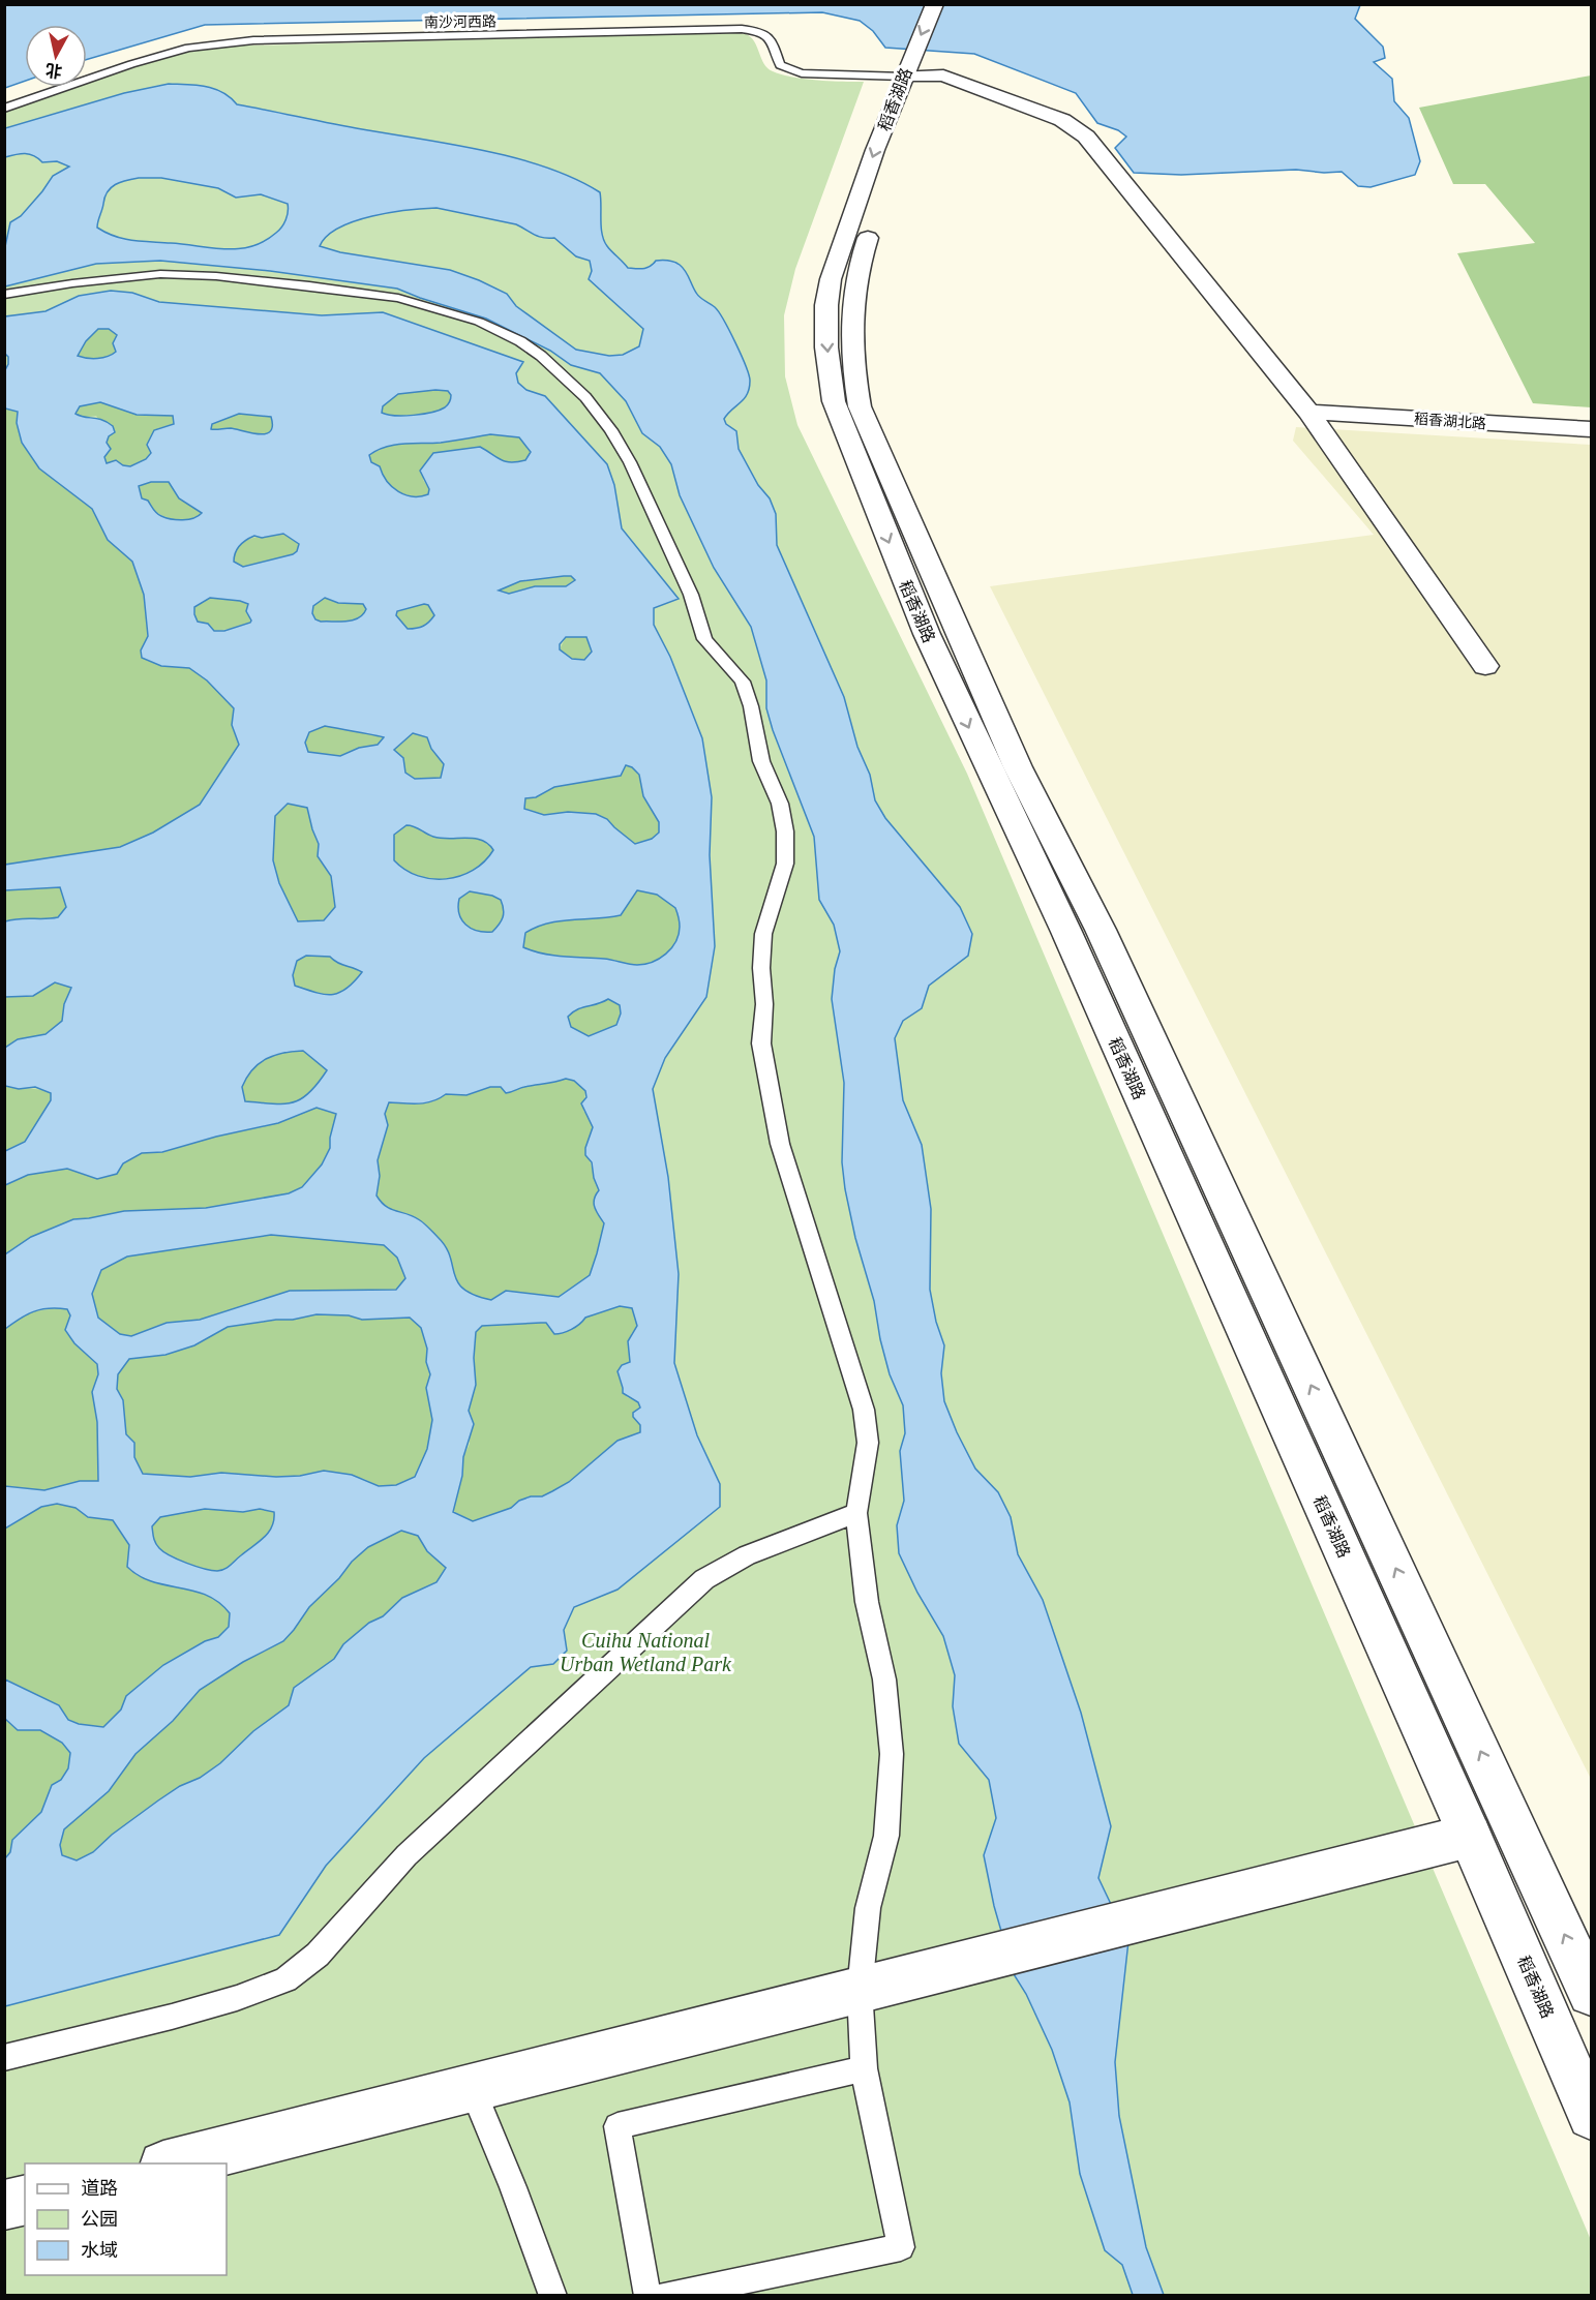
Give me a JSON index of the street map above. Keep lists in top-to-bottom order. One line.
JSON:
{"streets":{"street":["稻香湖路","稻香湖北路"],"lane":["南沙河西路"]},"crossings":[["南沙河西路","稻香湖路"]],"parks":["Cuihu National Urban Wetland Park"],"legend":["道路","公园","水域"],"north":"bottom"}
